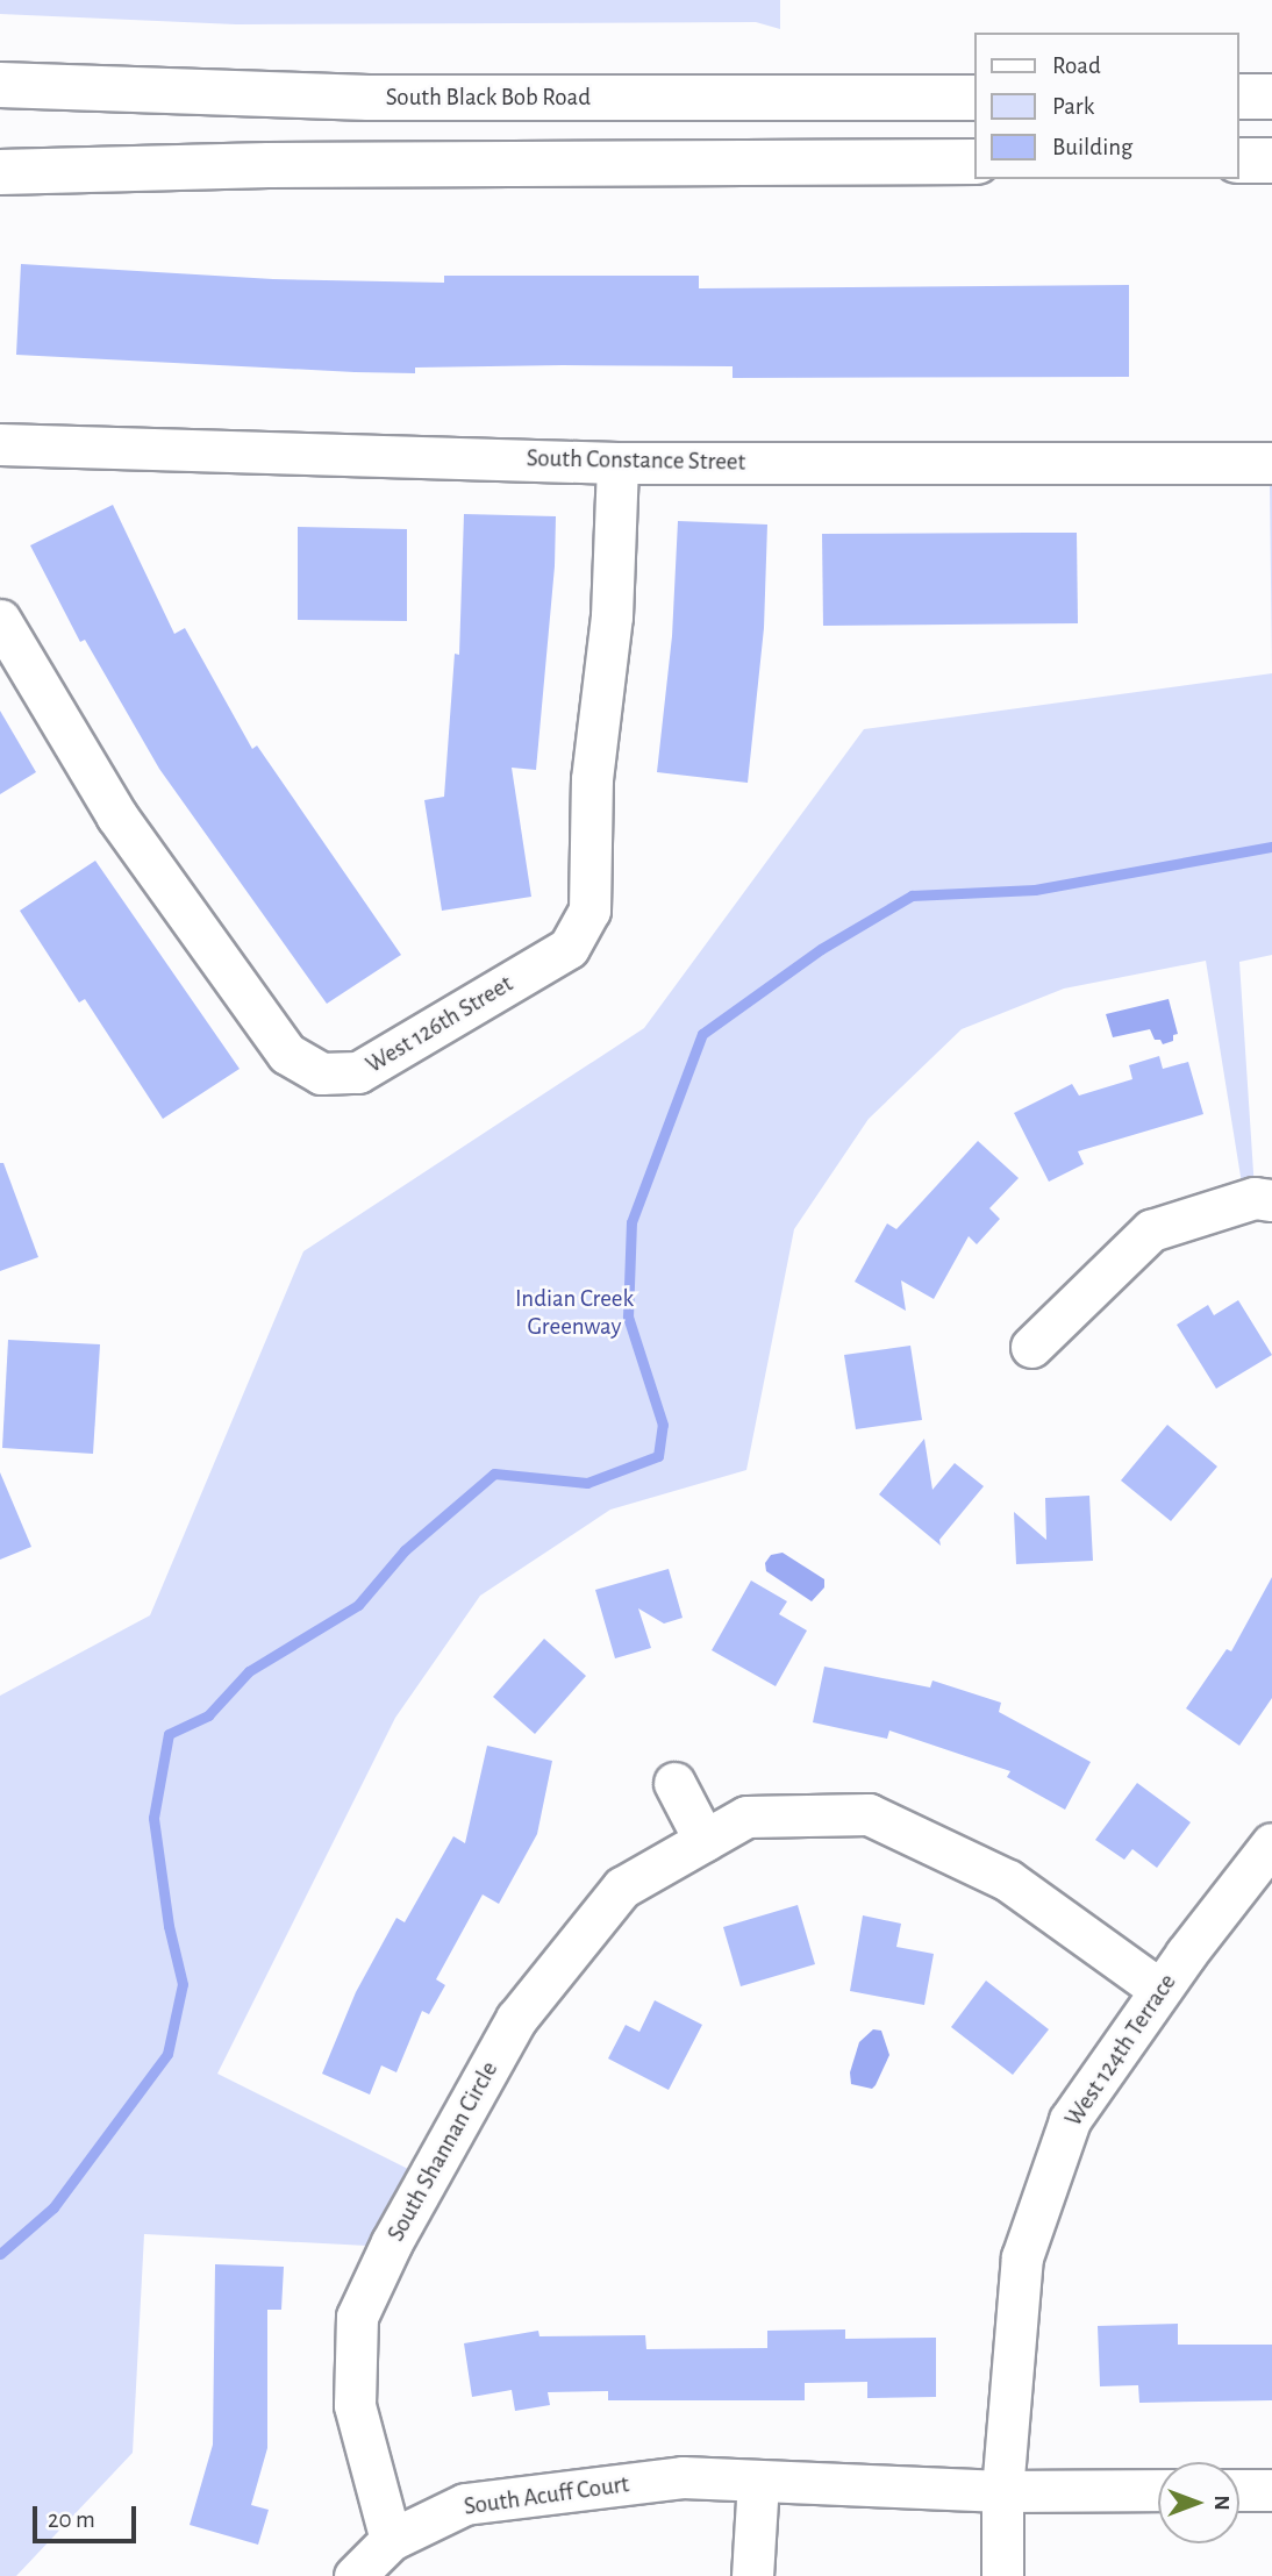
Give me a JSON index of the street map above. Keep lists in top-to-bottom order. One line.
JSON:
{"streets":{"main road":["South Black Bob Road"],"street":["South Constance Street","West 126th Street","West 124th Terrace","South Shannan Circle","South Acuff Court"]},"crossings":[["South Constance Street","West 126th Street"],["West 124th Terrace","South Shannan Circle"],["West 124th Terrace","South Acuff Court"],["South Shannan Circle","South Acuff Court"]],"parks":["Indian Creek Greenway"],"legend":["Road","Park","Building"],"scale_bar":"20 m","north":"right"}
